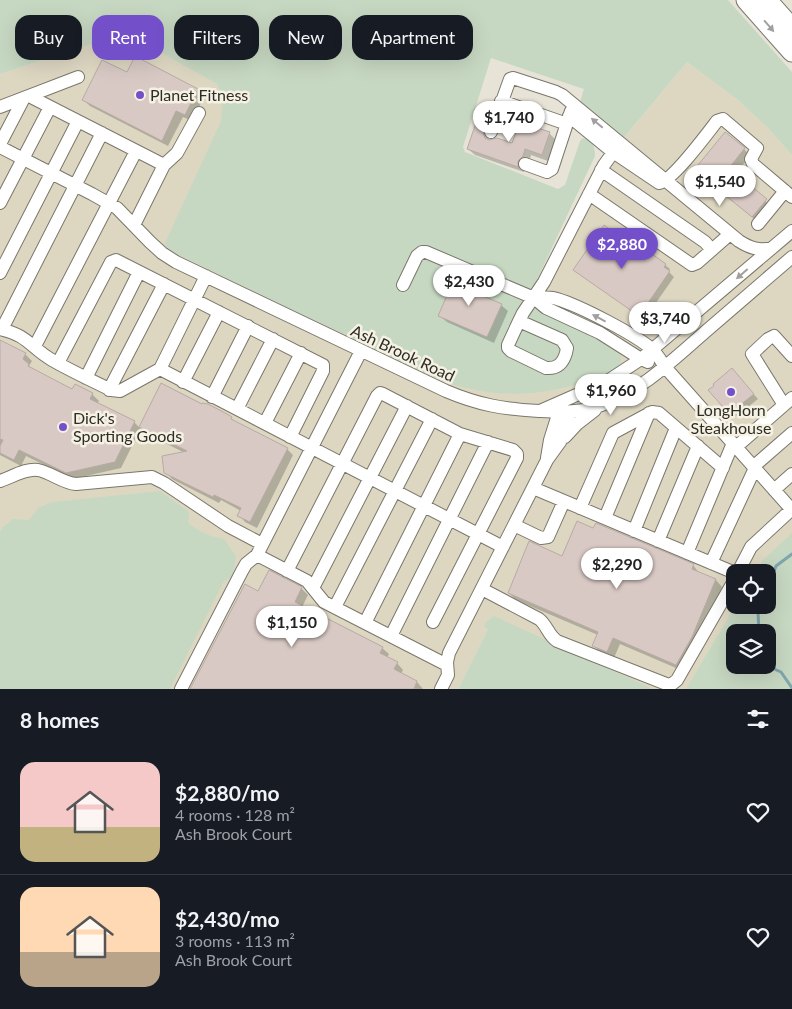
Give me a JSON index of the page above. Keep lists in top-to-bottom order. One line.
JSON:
{"streets":{"street":["Ash Brook Road"]},"places":["Planet Fitness","LongHorn Steakhouse","Dick's Sporting Goods"],"page":{"chip":["Buy","Rent","Filters","New","Apartment"],"price":["$1,740","$1,540","$2,880","$2,430","$3,740","$1,960","$2,290","$1,150"],"heading":"8 homes","list":[{"name":"$2,880/mo","note":"4 rooms · 128 m² · Ash Brook Court"},{"name":"$2,430/mo","note":"3 rooms · 113 m² · Ash Brook Court"}]}}
